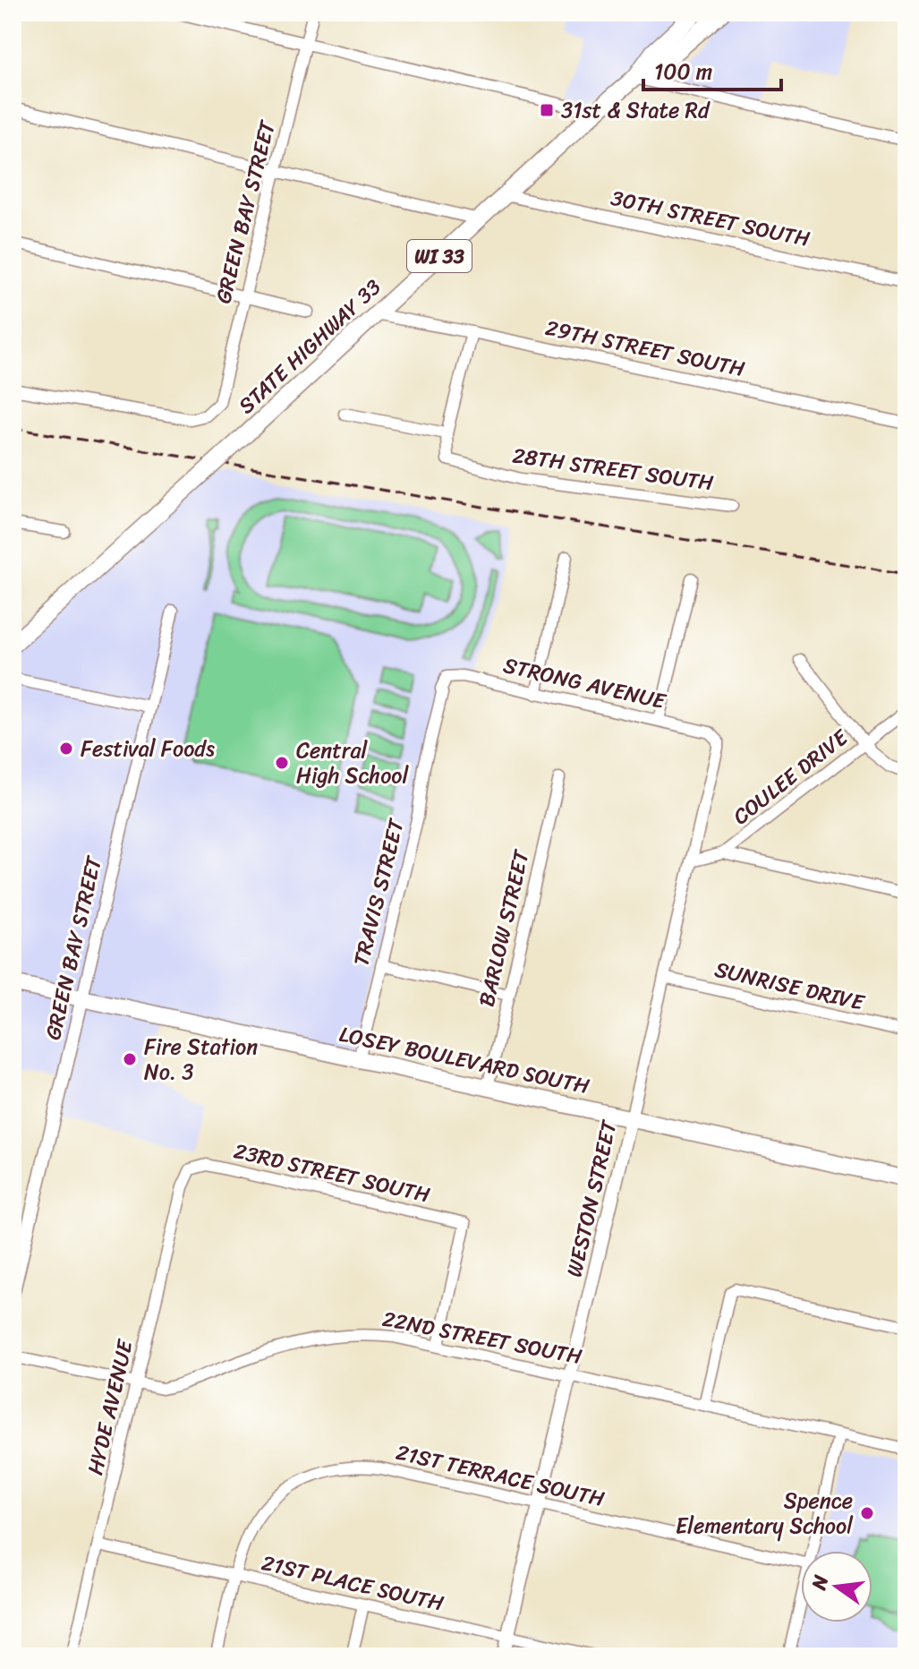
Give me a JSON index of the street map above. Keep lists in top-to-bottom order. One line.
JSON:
{"streets":{"main road":["WI 33","STATE HIGHWAY 33","LOSEY BOULEVARD SOUTH"],"street":["GREEN BAY STREET","30TH STREET SOUTH","29TH STREET SOUTH","28TH STREET SOUTH","STRONG AVENUE","COULEE DRIVE","TRAVIS STREET","BARLOW STREET","SUNRISE DRIVE","23RD STREET SOUTH","WESTON STREET","22ND STREET SOUTH","HYDE AVENUE","21ST TERRACE SOUTH","21ST PLACE SOUTH"]},"crossings":[["GREEN BAY STREET","LOSEY BOULEVARD SOUTH"],["30TH STREET SOUTH","STATE HIGHWAY 33"],["STATE HIGHWAY 33","29TH STREET SOUTH"],["STRONG AVENUE","TRAVIS STREET"],["STRONG AVENUE","WESTON STREET"],["COULEE DRIVE","WESTON STREET"],["TRAVIS STREET","LOSEY BOULEVARD SOUTH"],["BARLOW STREET","LOSEY BOULEVARD SOUTH"],["SUNRISE DRIVE","WESTON STREET"],["LOSEY BOULEVARD SOUTH","WESTON STREET"],["23RD STREET SOUTH","22ND STREET SOUTH"],["23RD STREET SOUTH","HYDE AVENUE"],["WESTON STREET","22ND STREET SOUTH"],["WESTON STREET","21ST TERRACE SOUTH"],["WESTON STREET","21ST PLACE SOUTH"],["22ND STREET SOUTH","HYDE AVENUE"],["HYDE AVENUE","21ST PLACE SOUTH"],["21ST TERRACE SOUTH","21ST PLACE SOUTH"]],"places":{"transit":["31st & State Rd"],"other":["Festival Foods","Central High School","Fire Station No. 3","Spence Elementary School"]},"scale_bar":"100 m","north":"left"}
